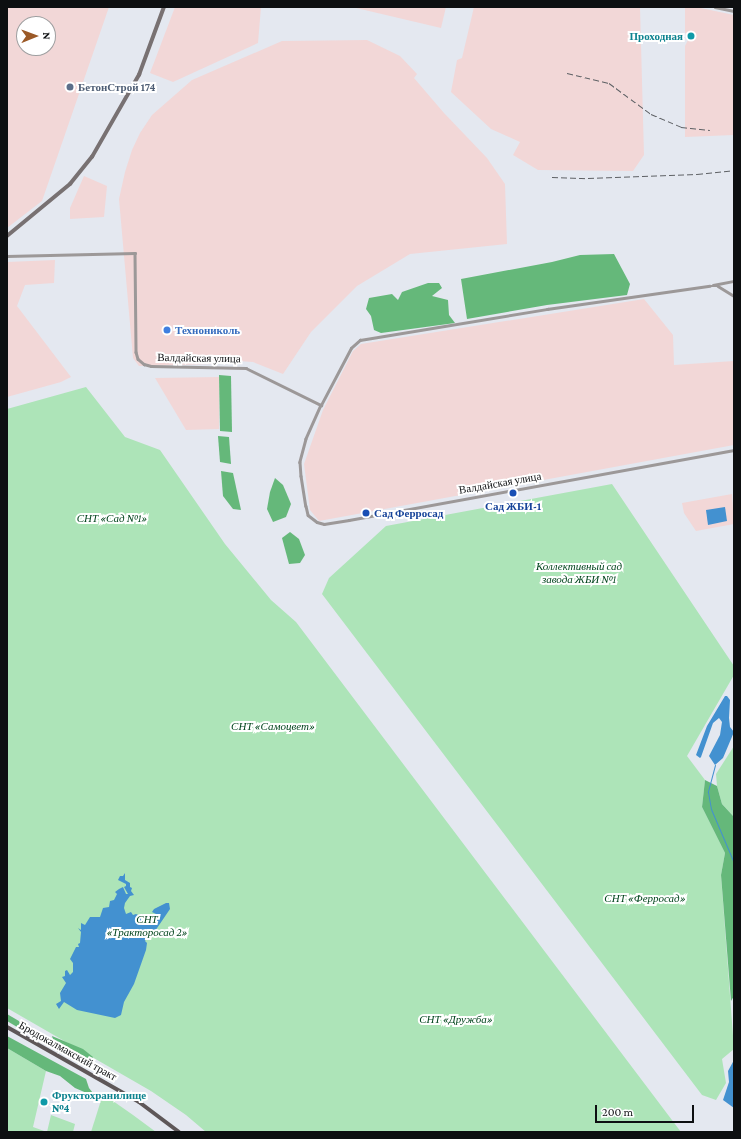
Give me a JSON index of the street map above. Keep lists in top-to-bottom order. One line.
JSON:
{"streets":{"main road":["Бродокалмакский тракт"],"street":["Валдайская улица"]},"parks":["СНТ «Сад №1»","Коллективный сад завода ЖБИ №1","СНТ «Самоцвет»","СНТ «Ферросад»","СНТ «Тракторосад 2»","СНТ «Дружба»"],"places":["Проходная","БетонСтрой 174","Технониколь","Сад ЖБИ-1","Сад Ферросад","Фруктохранилище №4"],"scale_bar":"200 m","north":"right"}
